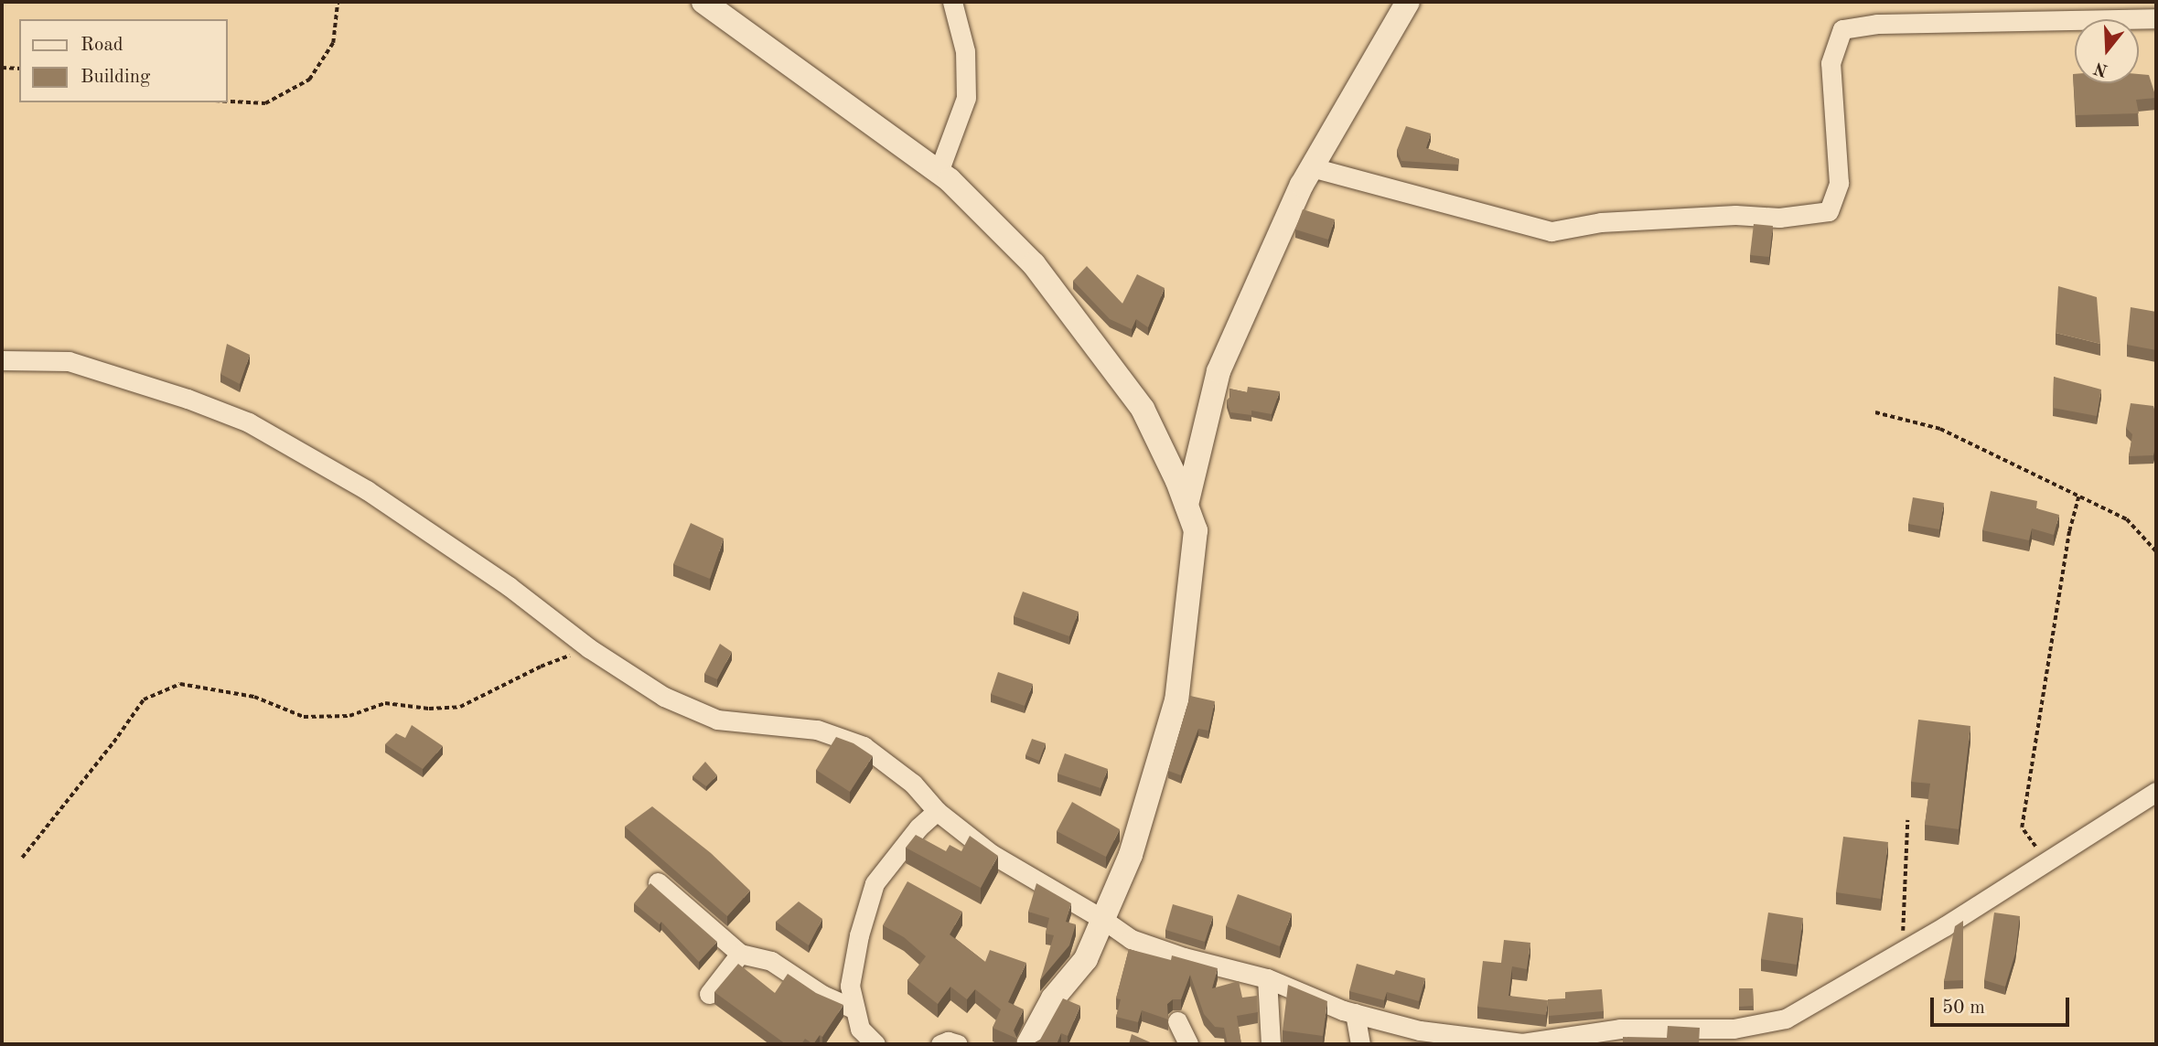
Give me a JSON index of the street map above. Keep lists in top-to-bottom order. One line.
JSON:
{"legend":["Road","Building"],"scale_bar":"50 m","north":"bottom"}
